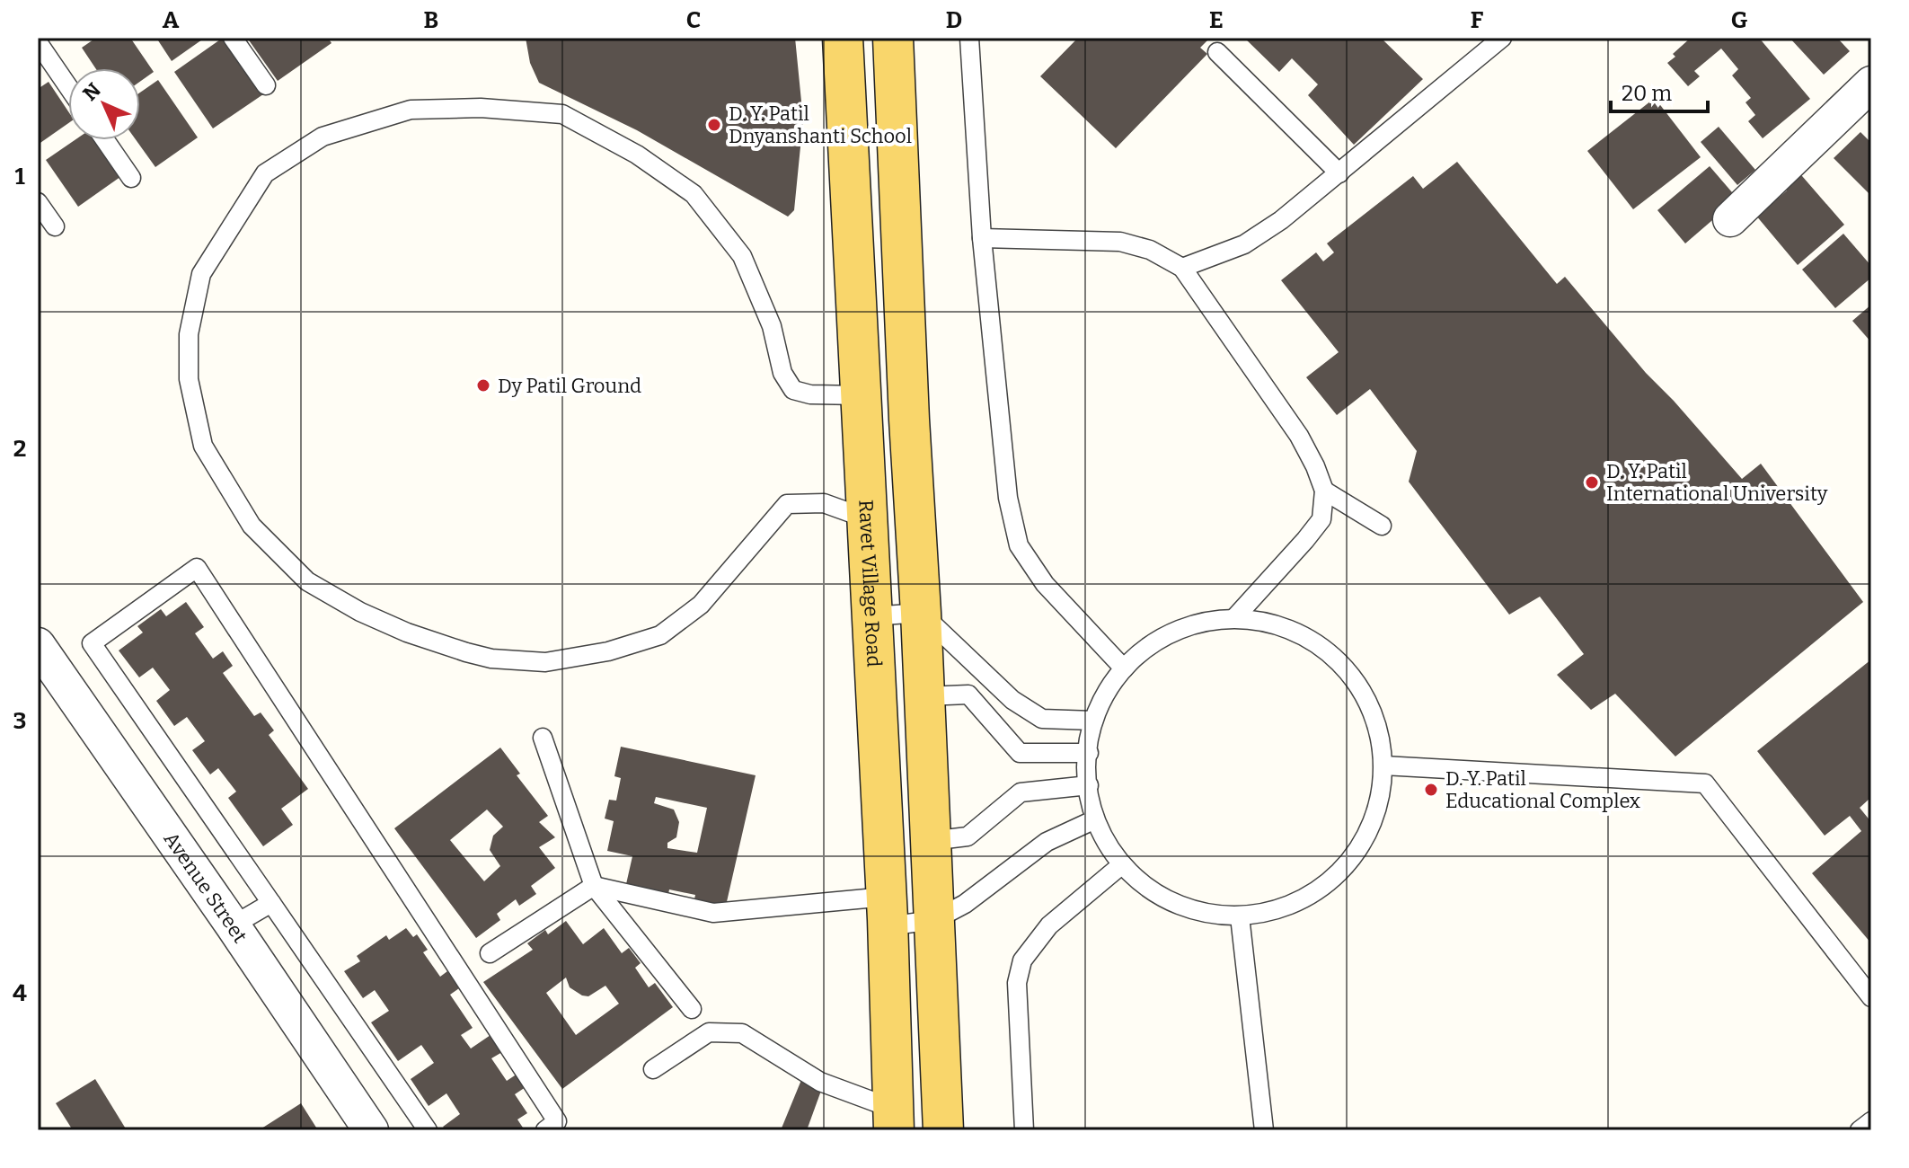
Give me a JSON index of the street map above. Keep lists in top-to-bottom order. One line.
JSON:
{"streets":{"main road":["Ravet Village Road"],"street":["Avenue Street"]},"places":["D. Y. Patil Dnyanshanti School","Dy Patil Ground","D. Y. Patil International University","D. Y. Patil Educational Complex"],"scale_bar":"20 m","north":"top left","grid":{"columns":["A","B","C","D","E","F","G"],"rows":["1","2","3","4"]}}
